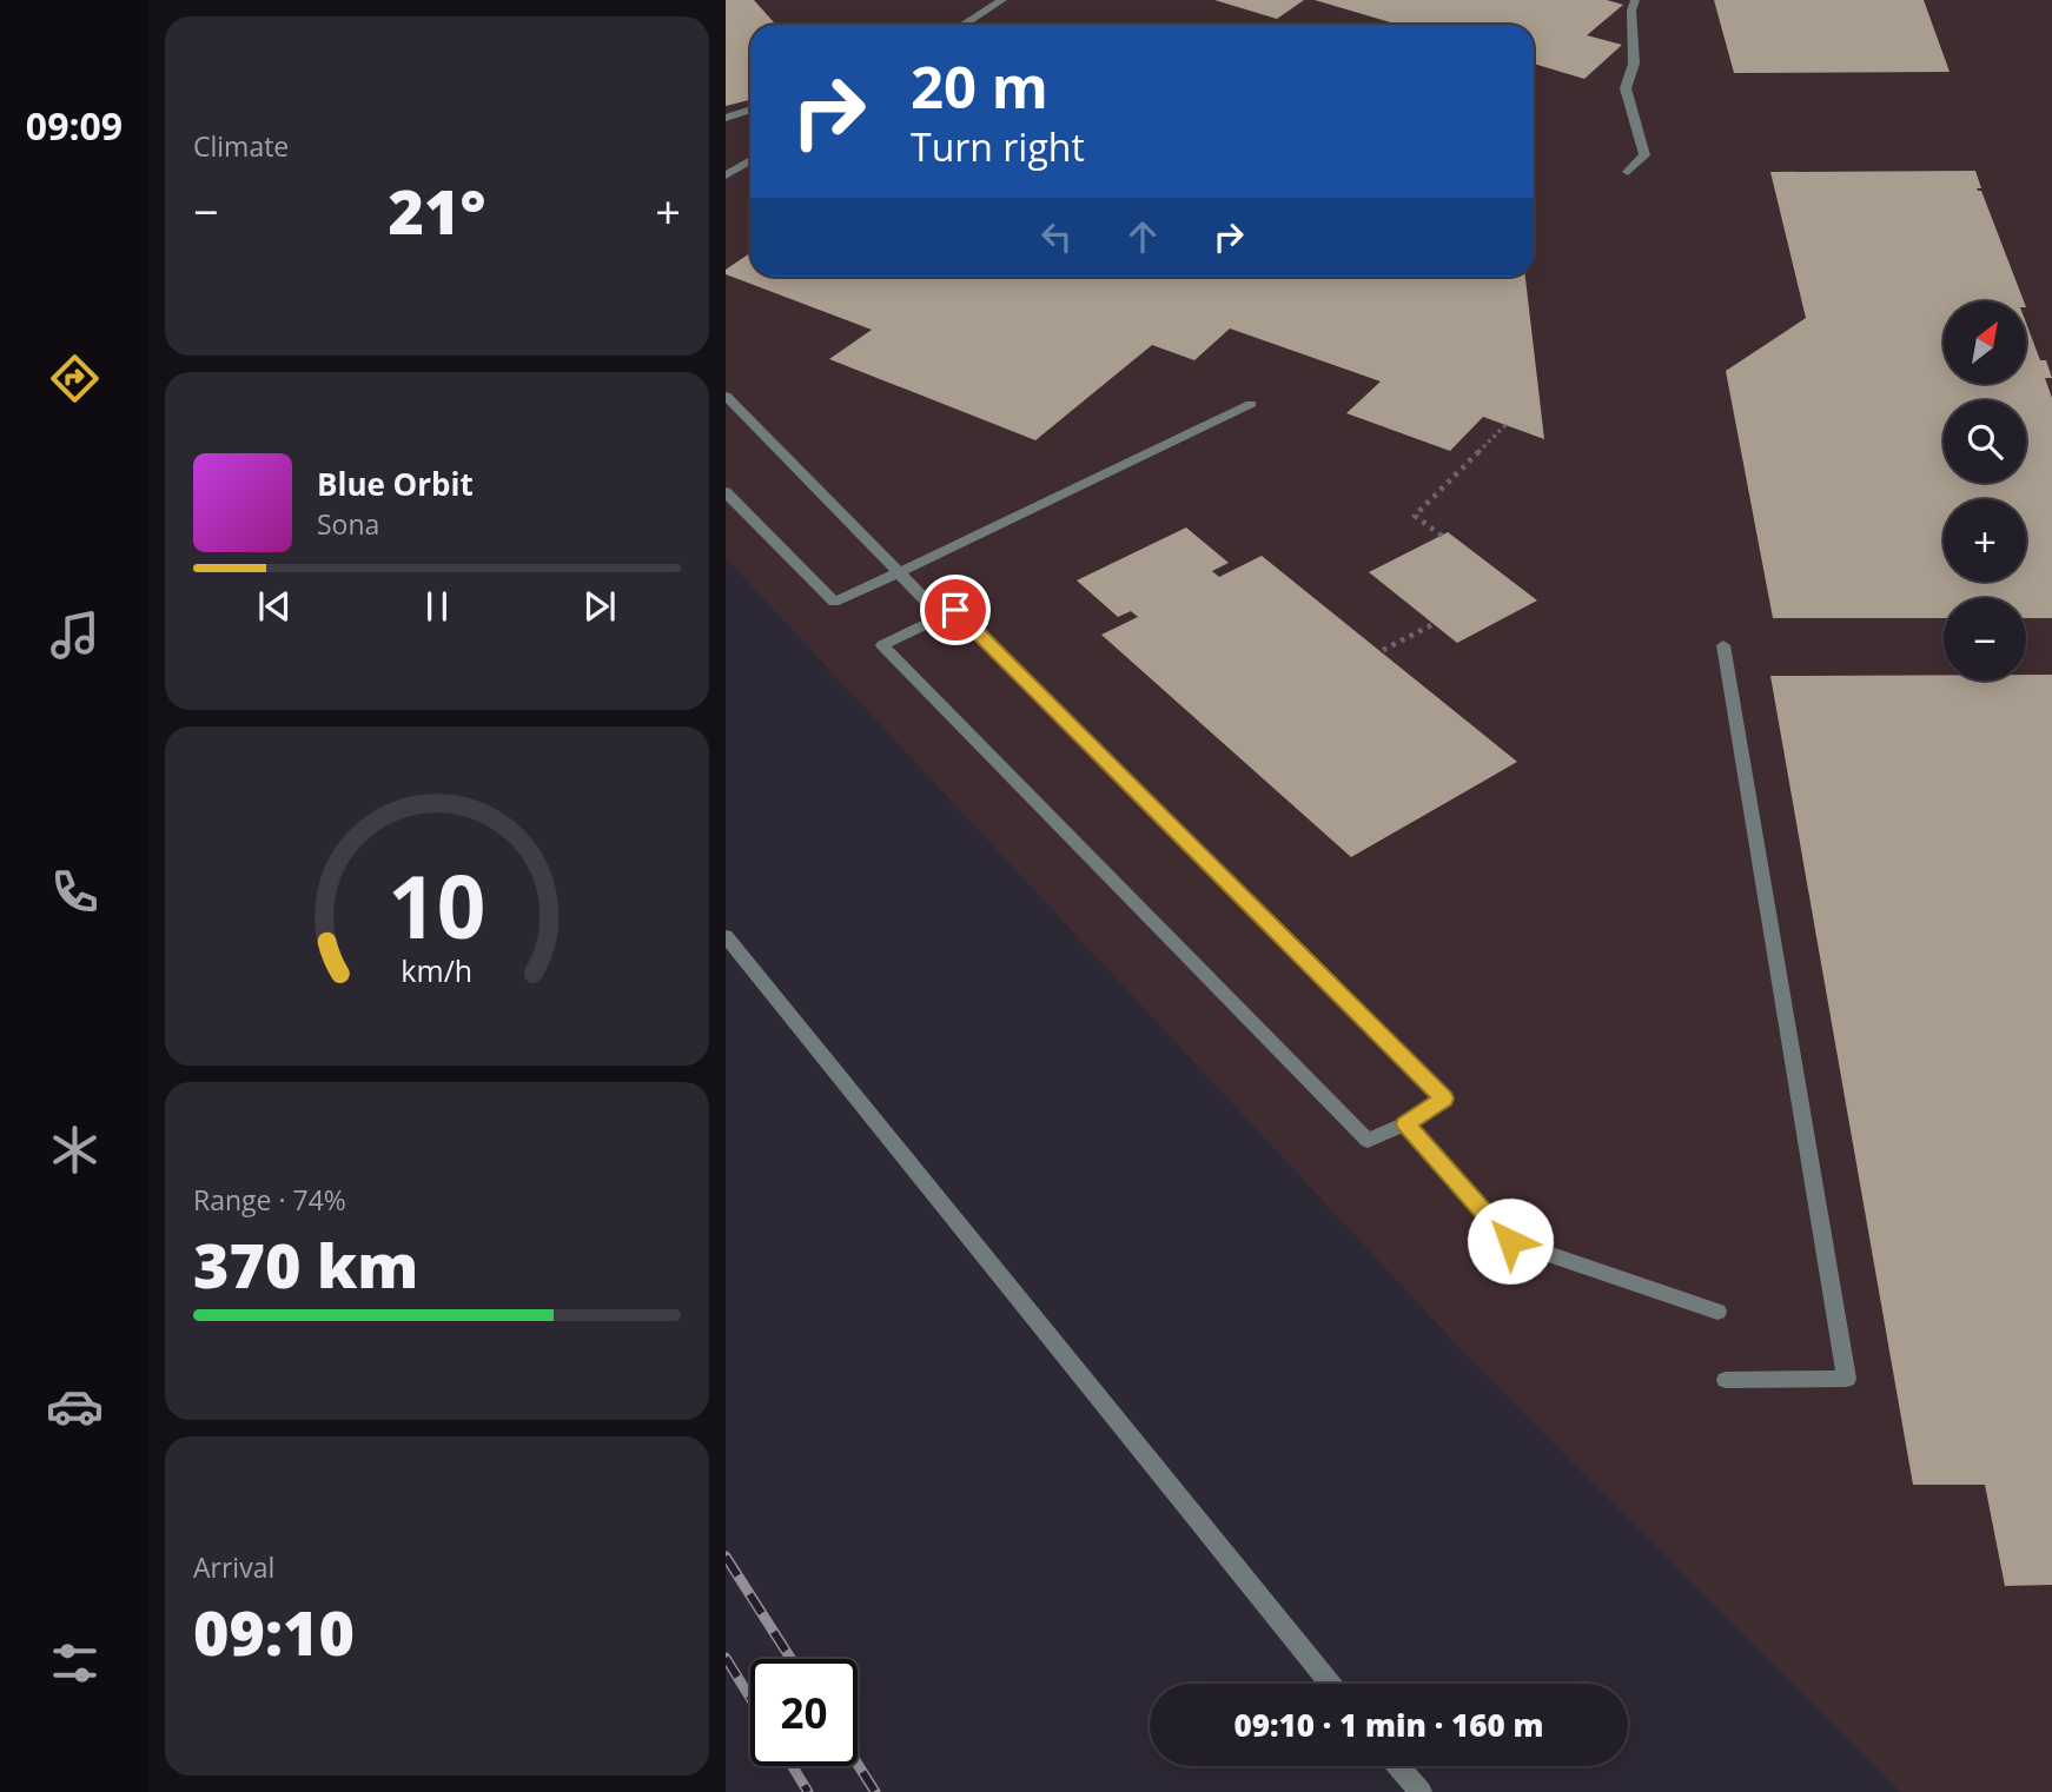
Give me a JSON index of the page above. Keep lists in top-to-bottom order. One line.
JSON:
{"north":"top right","page":{"tabs":"09:09","tile":["Climate",["Range · 74%","370 km"],["Arrival","09:10"]],"turn":["20 m","Turn right"],"heat":["−","21°","+"],"map_buttons":["+","−"],"song":["Blue Orbit","Sona"],"limit":"20","trip":"09:10 · 1 min · 160 m","gauge":["10","km/h"]}}
